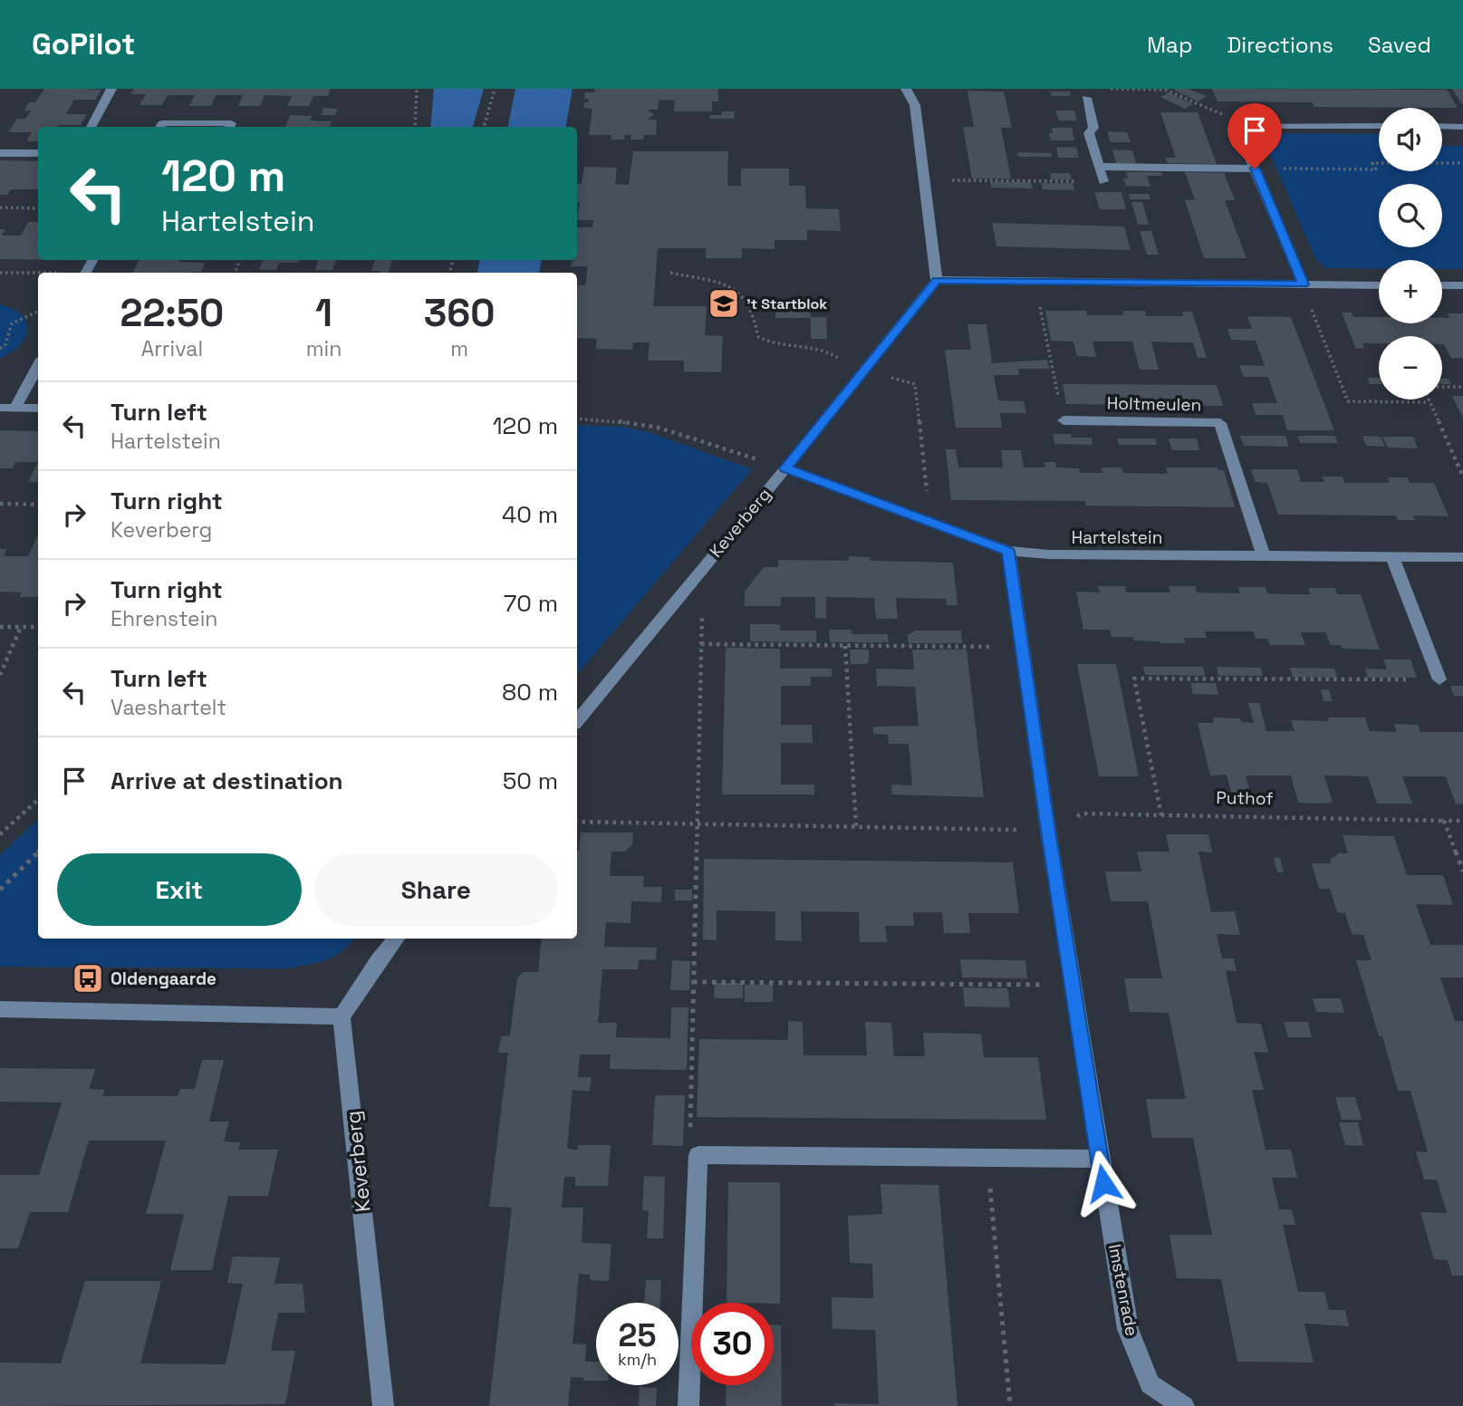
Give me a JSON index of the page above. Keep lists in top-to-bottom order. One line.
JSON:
{"streets":{"street":["Holtmeulen","Keverberg","Hartelstein","Imstenrade"],"path":["Puthof"]},"crossings":[["Holtmeulen","Hartelstein"],["Keverberg","Hartelstein"],["Hartelstein","Imstenrade"],["Puthof","Imstenrade"]],"places":{"school or university":["'t Startblok"],"bus stop":["Oldengaarde"]},"page":{"header":"GoPilot","nav":["Map","Directions","Saved"],"map_buttons":["+","−"],"turn":["120 m","Hartelstein"],"eta":["22:50","Arrival","1","min","360","m"],"list":[{"name":"Turn left","note":"Hartelstein","value":"120 m"},{"name":"Turn right","note":"Keverberg","value":"40 m"},{"name":"Turn right","note":"Ehrenstein","value":"70 m"},{"name":"Turn left","note":"Vaeshartelt","value":"80 m"},{"name":"Arrive at destination","value":"50 m"}],"buttons":["Exit","Share"],"speed":"25 km/h","limit":"30"}}
